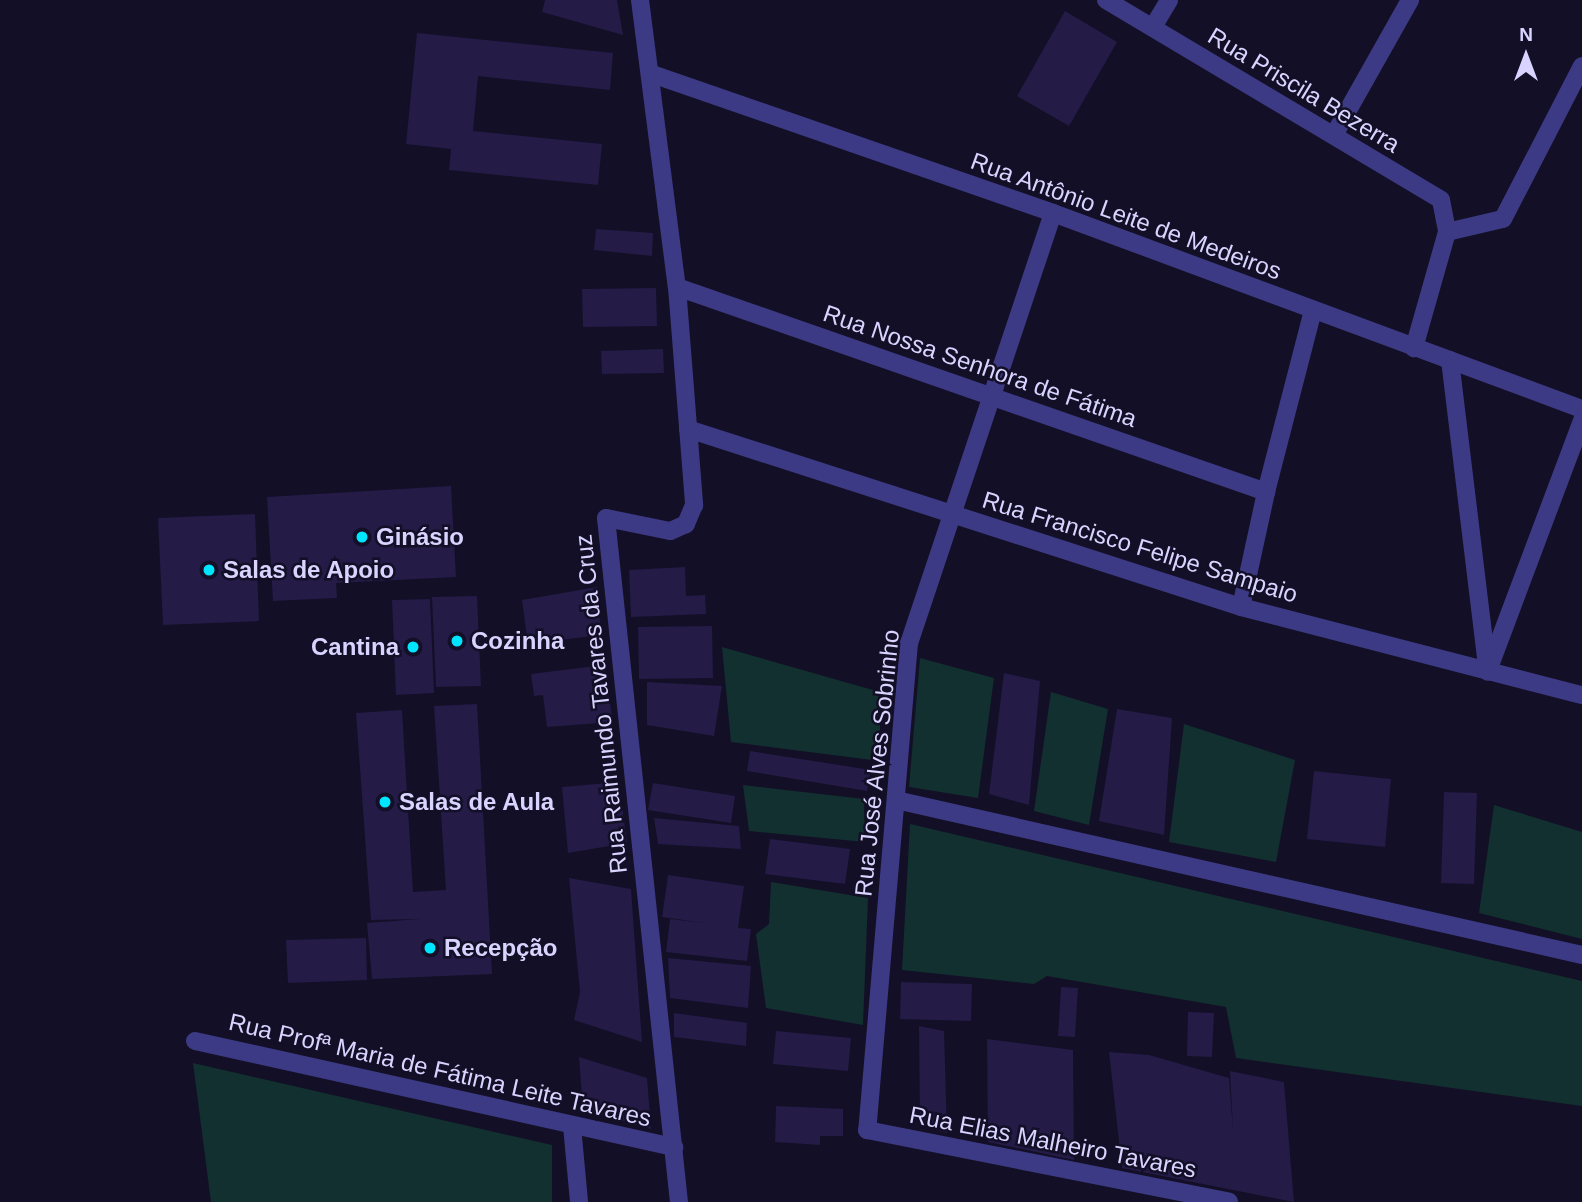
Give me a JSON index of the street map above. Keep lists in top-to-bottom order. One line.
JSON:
{"streets":{"street":["Rua Priscila Bezerra","Rua Antônio Leite de Medeiros","Rua Nossa Senhora de Fátima","Rua Francisco Felipe Sampaio","Rua Raimundo Tavares da Cruz","Rua José Alves Sobrinho","Rua Profª Maria de Fátima Leite Tavares","Rua Elias Malheiro Tavares"]},"crossings":[["Rua Antônio Leite de Medeiros","Rua Raimundo Tavares da Cruz"],["Rua Antônio Leite de Medeiros","Rua José Alves Sobrinho"],["Rua Nossa Senhora de Fátima","Rua Raimundo Tavares da Cruz"],["Rua Nossa Senhora de Fátima","Rua José Alves Sobrinho"],["Rua Francisco Felipe Sampaio","Rua Raimundo Tavares da Cruz"],["Rua Francisco Felipe Sampaio","Rua José Alves Sobrinho"],["Rua Raimundo Tavares da Cruz","Rua Profª Maria de Fátima Leite Tavares"],["Rua José Alves Sobrinho","Rua Elias Malheiro Tavares"]],"places":["Ginásio","Salas de Apoio","Cozinha","Cantina","Salas de Aula","Recepção"],"north":"top"}
